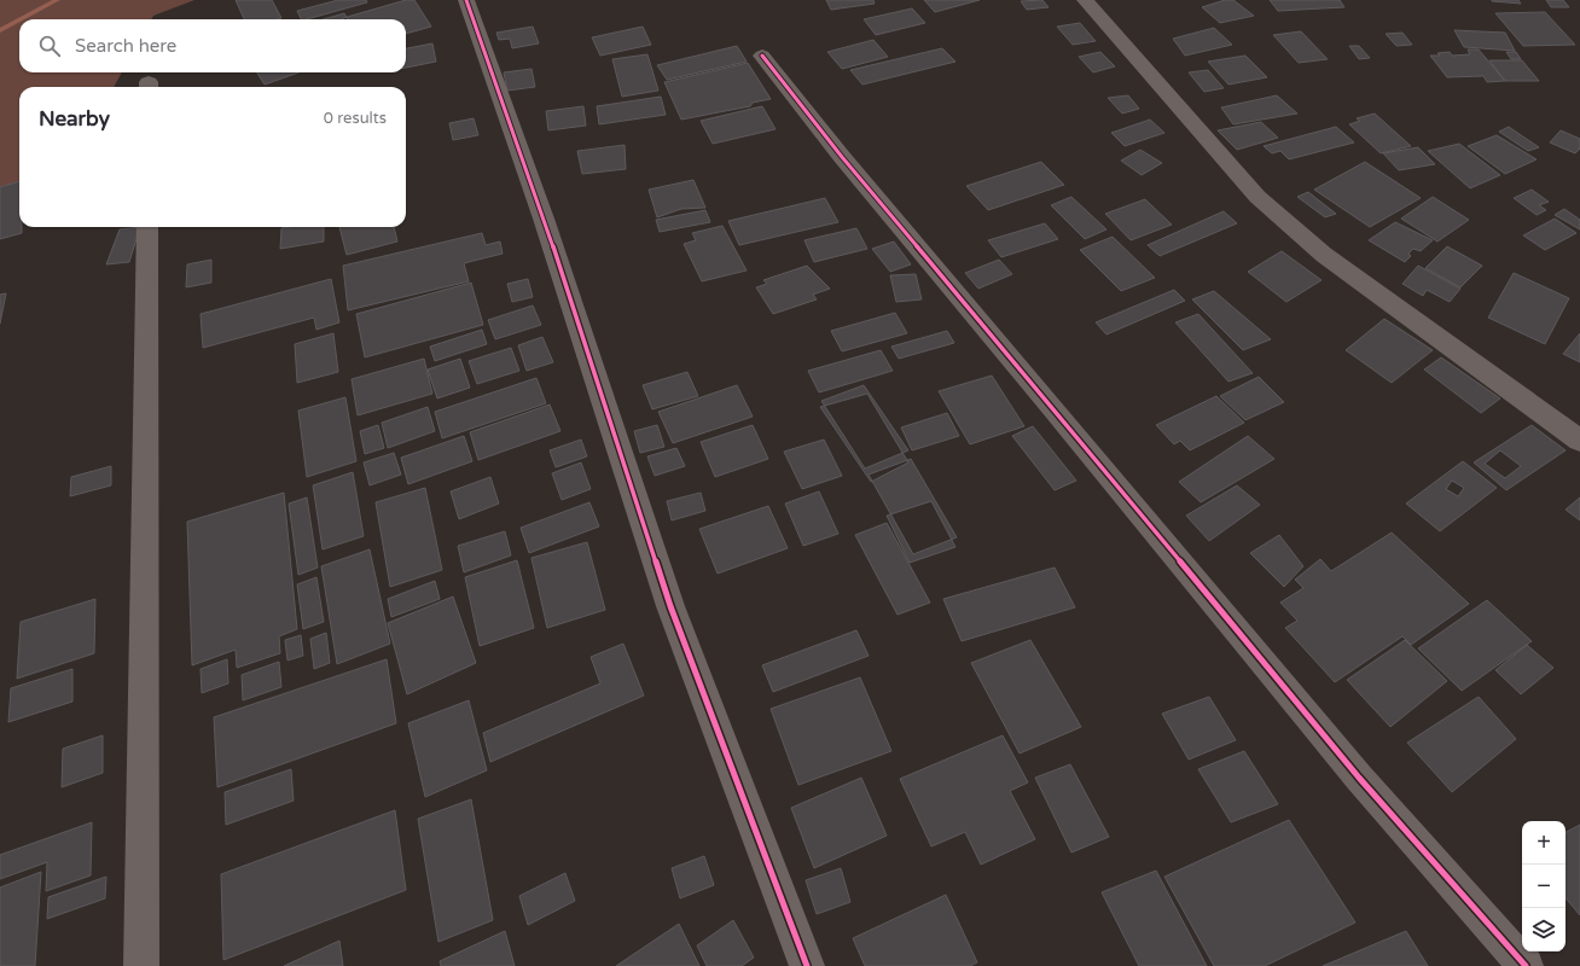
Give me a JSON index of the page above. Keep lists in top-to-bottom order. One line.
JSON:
{"page":{"search":"Search here","heading":["Nearby","0 results"],"map_buttons":["+","−"]}}
